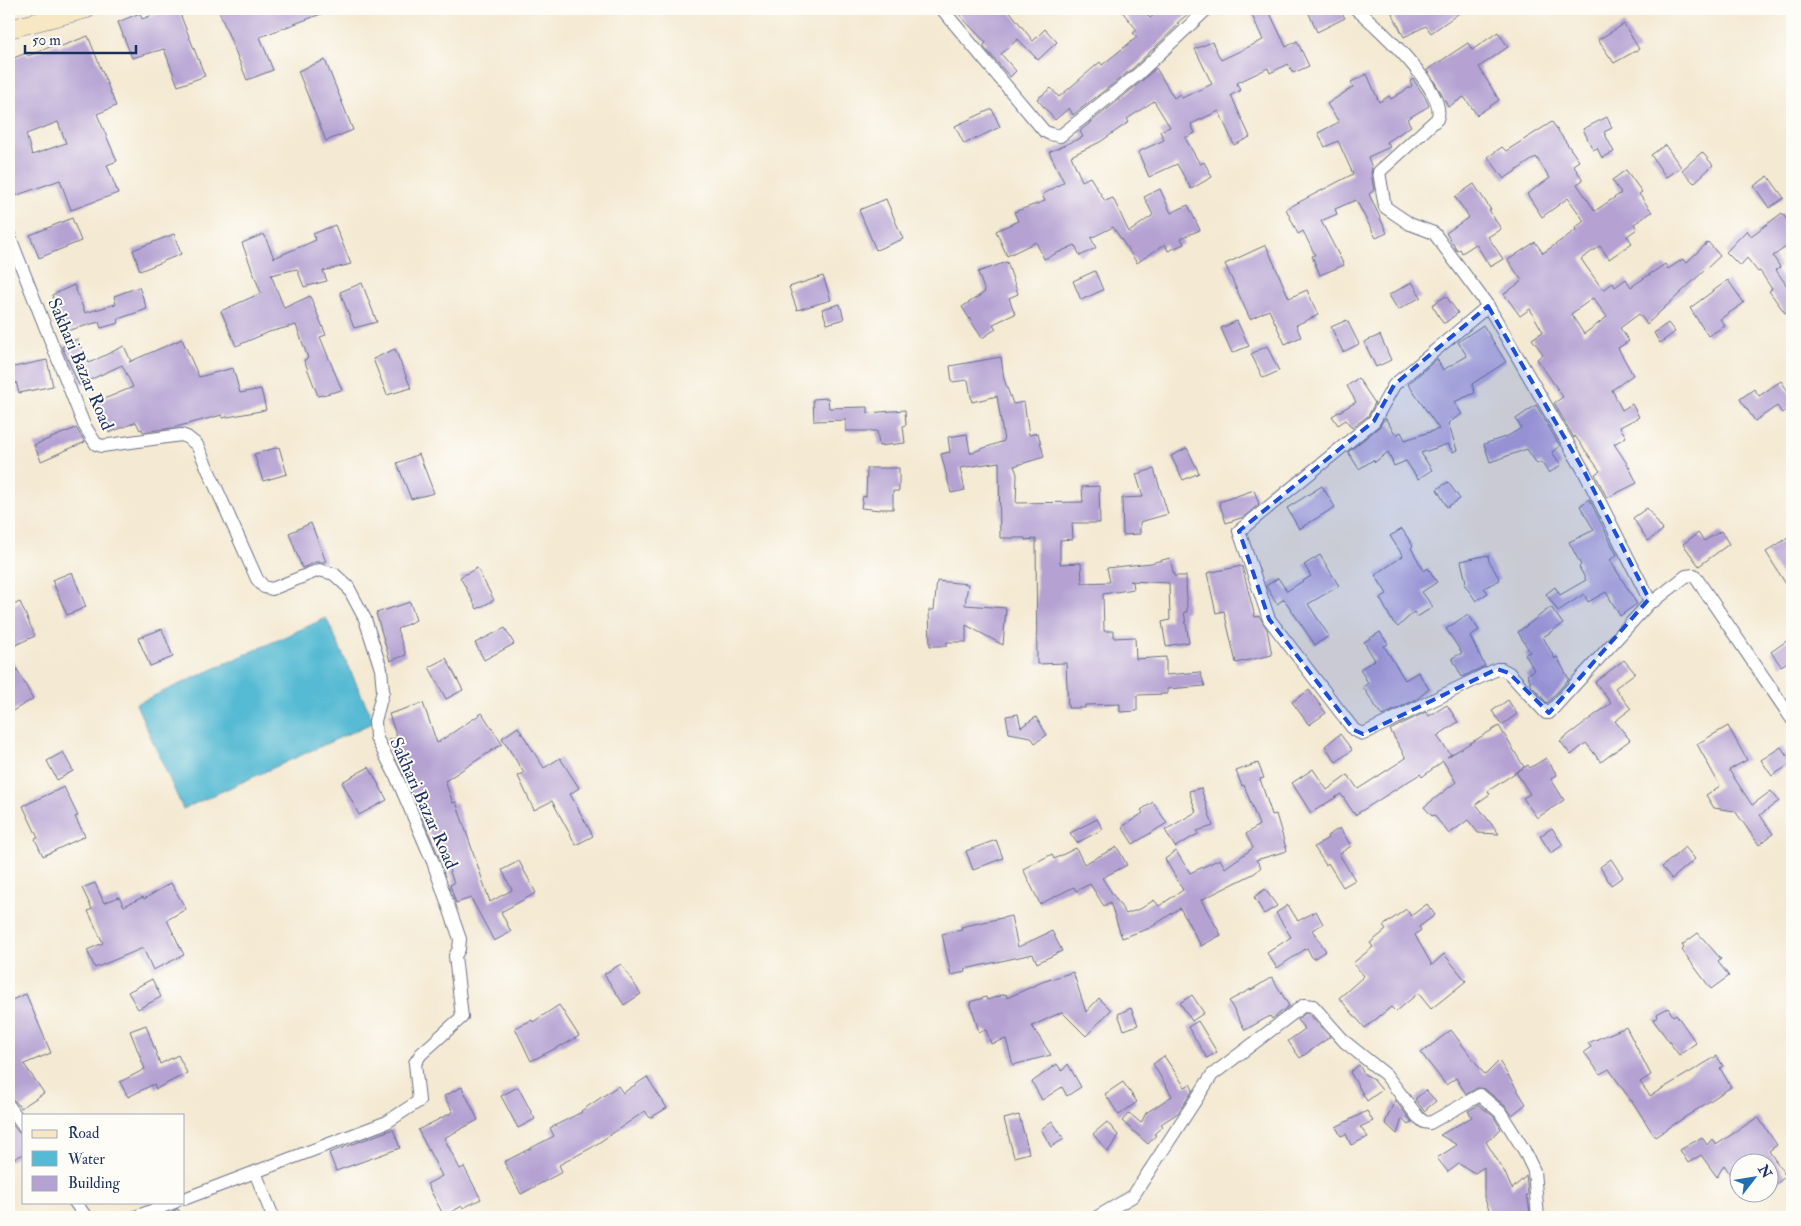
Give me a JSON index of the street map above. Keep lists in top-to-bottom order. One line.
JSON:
{"streets":{"street":["Sakhari Bazar Road"]},"legend":["Road","Water","Building"],"scale_bar":"50 m","north":"top right"}
